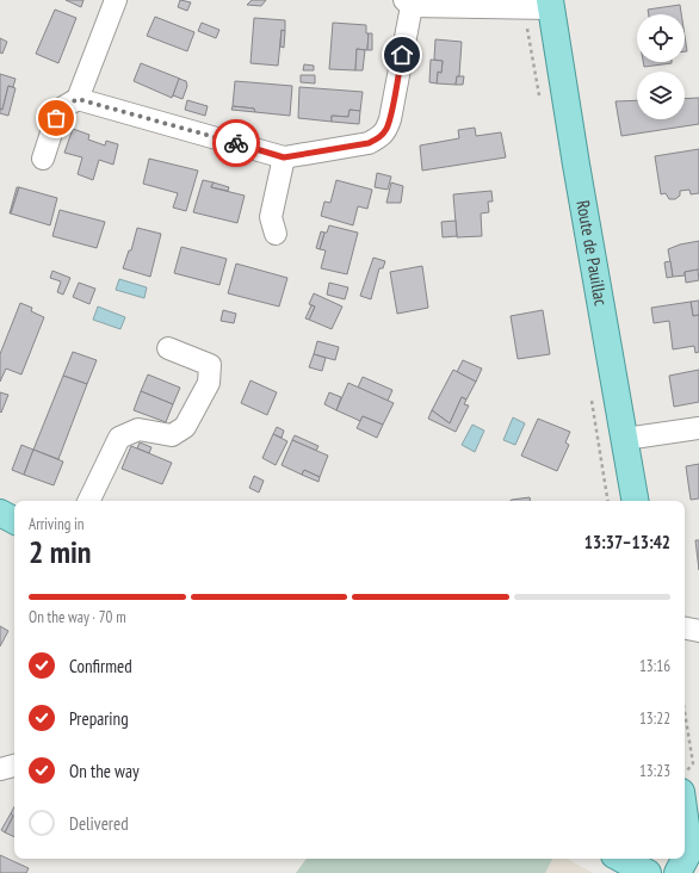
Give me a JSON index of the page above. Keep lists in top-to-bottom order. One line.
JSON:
{"streets":{"main road":["Route de Pauillac"]},"page":{"heading":["2 min","Arriving in","13:37–13:42"],"bar":"On the way · 70 m","list":[["Confirmed","13:16"],["Preparing","13:22"],["On the way","13:23"],"Delivered"]}}
